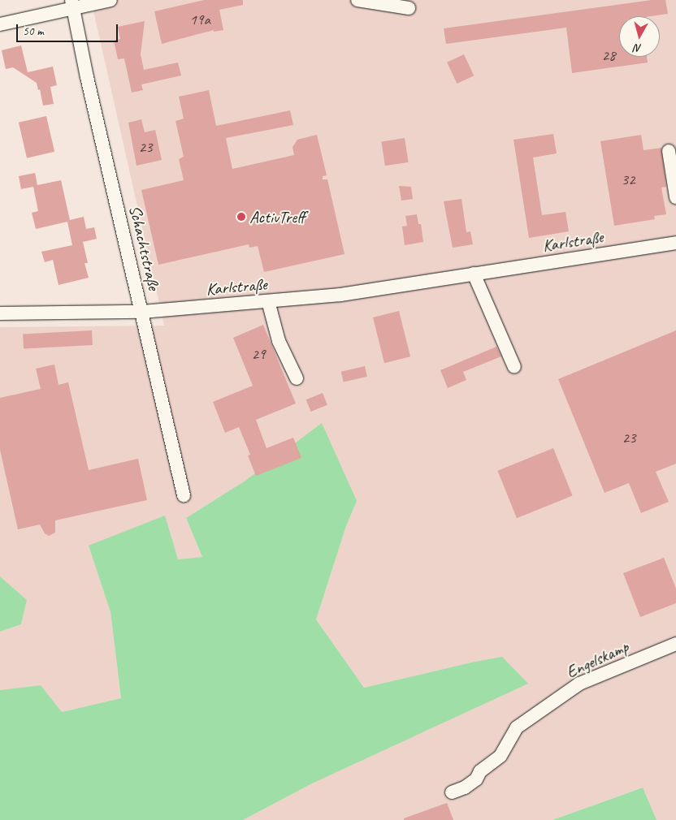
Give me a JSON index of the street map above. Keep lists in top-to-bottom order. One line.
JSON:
{"streets":{"street":["Karlstraße","Schachtstraße","Engelskamp"]},"crossings":[["Karlstraße","Schachtstraße"]],"places":["ActivTreff"],"house_numbers":["19a","28","23","32","29","23"],"scale_bar":"50 m","north":"bottom"}
